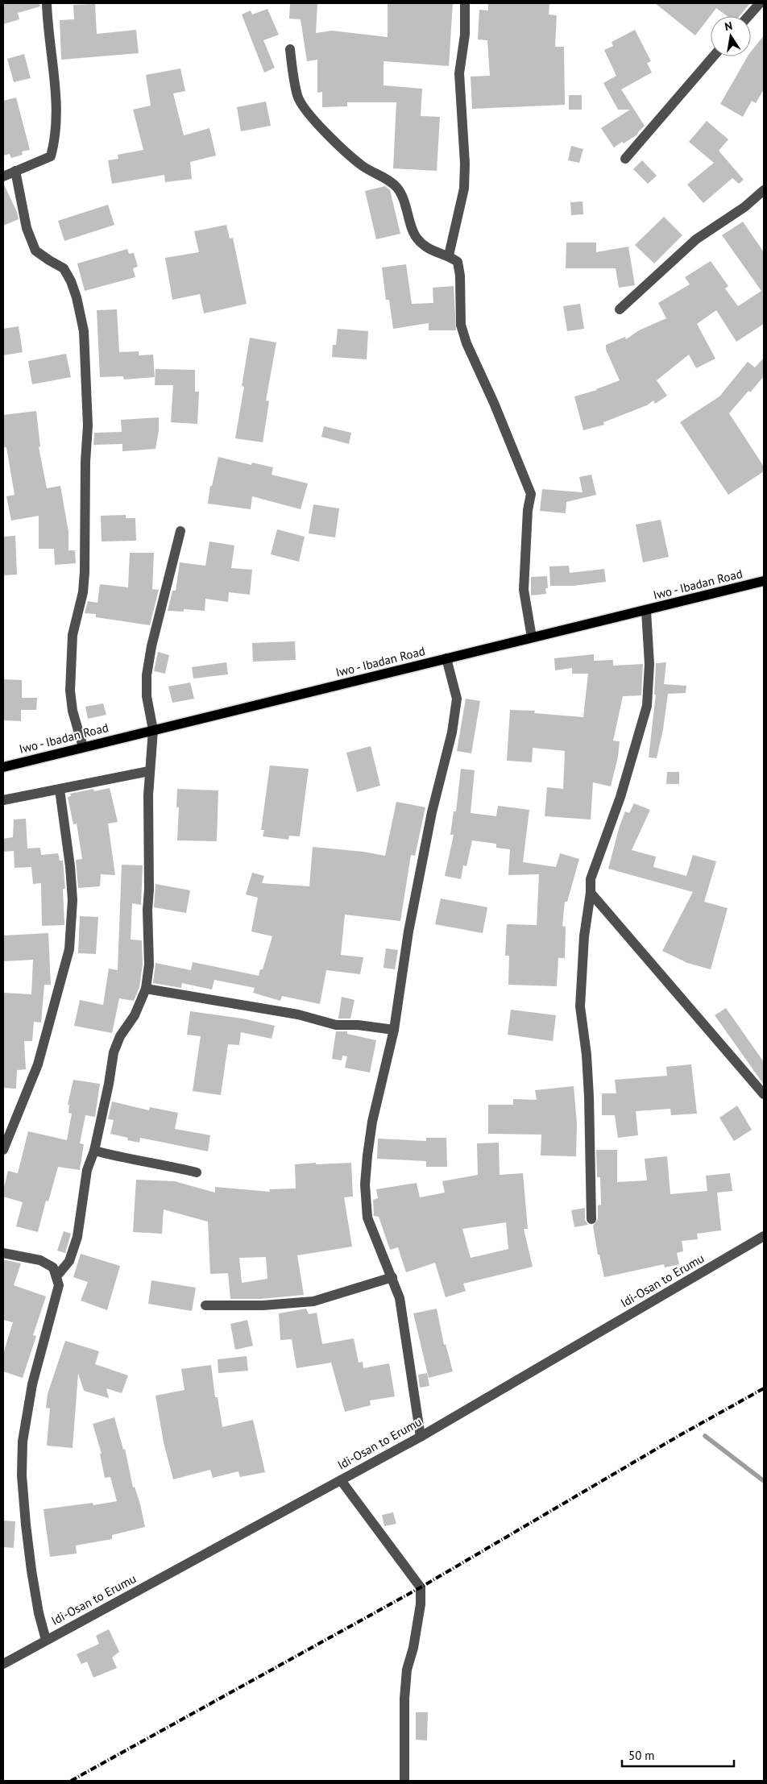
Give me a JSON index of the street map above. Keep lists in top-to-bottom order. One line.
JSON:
{"streets":{"main road":["Iwo - Ibadan Road"],"street":["Idi-Osan to Erumu"]},"scale_bar":"50 m","north":"top"}
